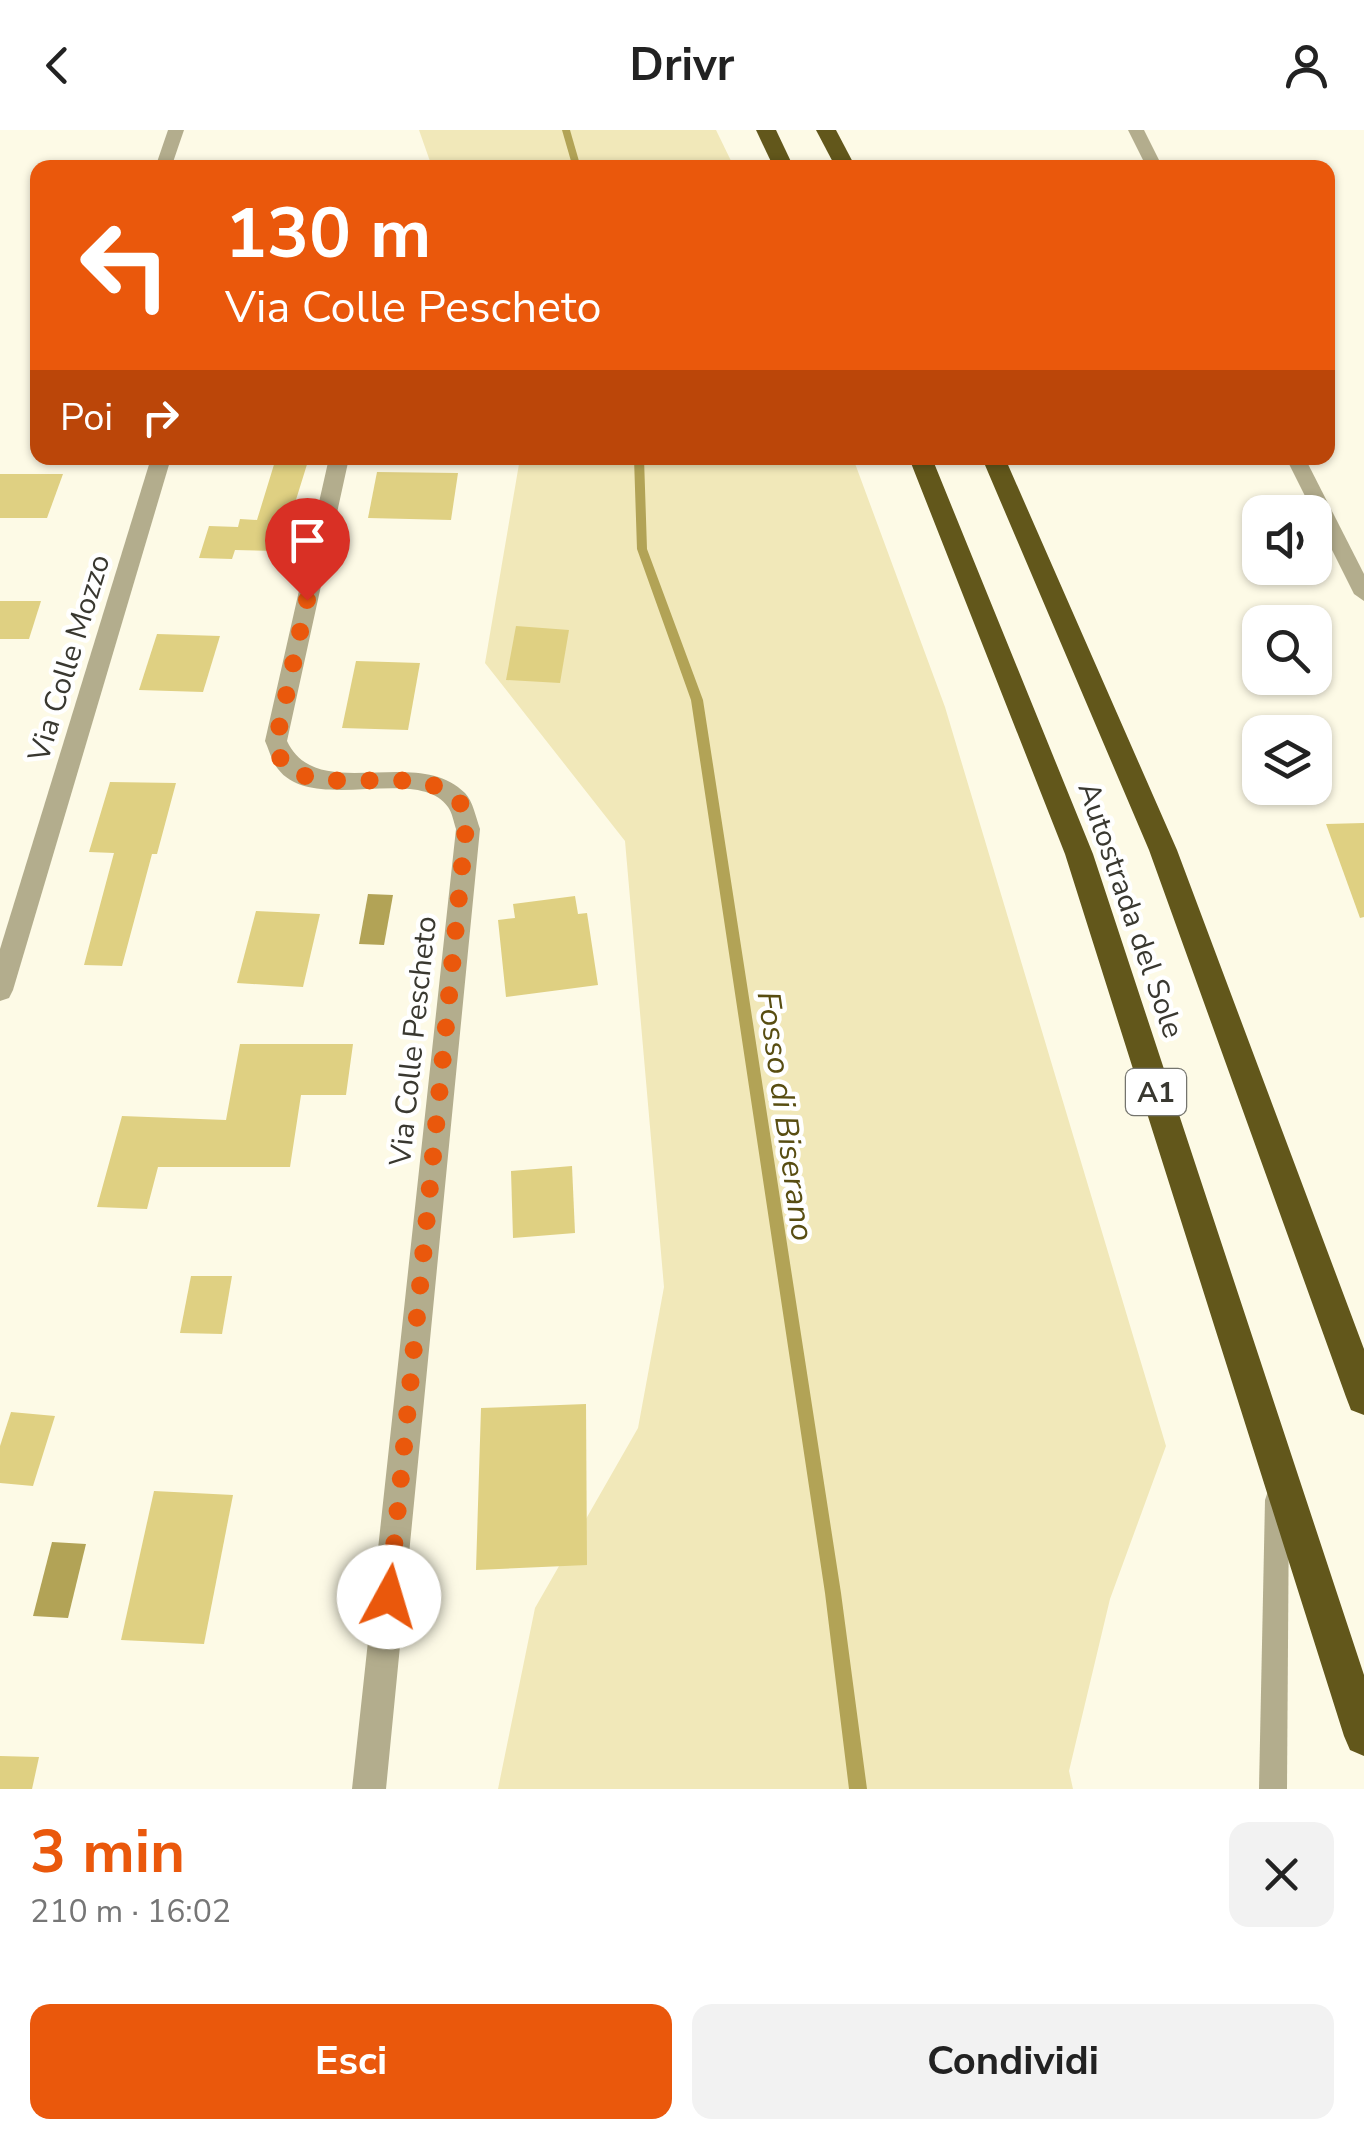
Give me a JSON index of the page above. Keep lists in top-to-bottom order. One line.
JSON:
{"streets":{"highway":["Autostrada del Sole","A1"],"street":["Via Colle Mozzo","Via Colle Pescheto"]},"water":["Fosso di Biserano"],"page":{"header":"Drivr","turn":["130 m","Via Colle Pescheto"],"then":"Poi","heading":["3 min","210 m · 16:02"],"buttons":["Esci","Condividi"]}}
